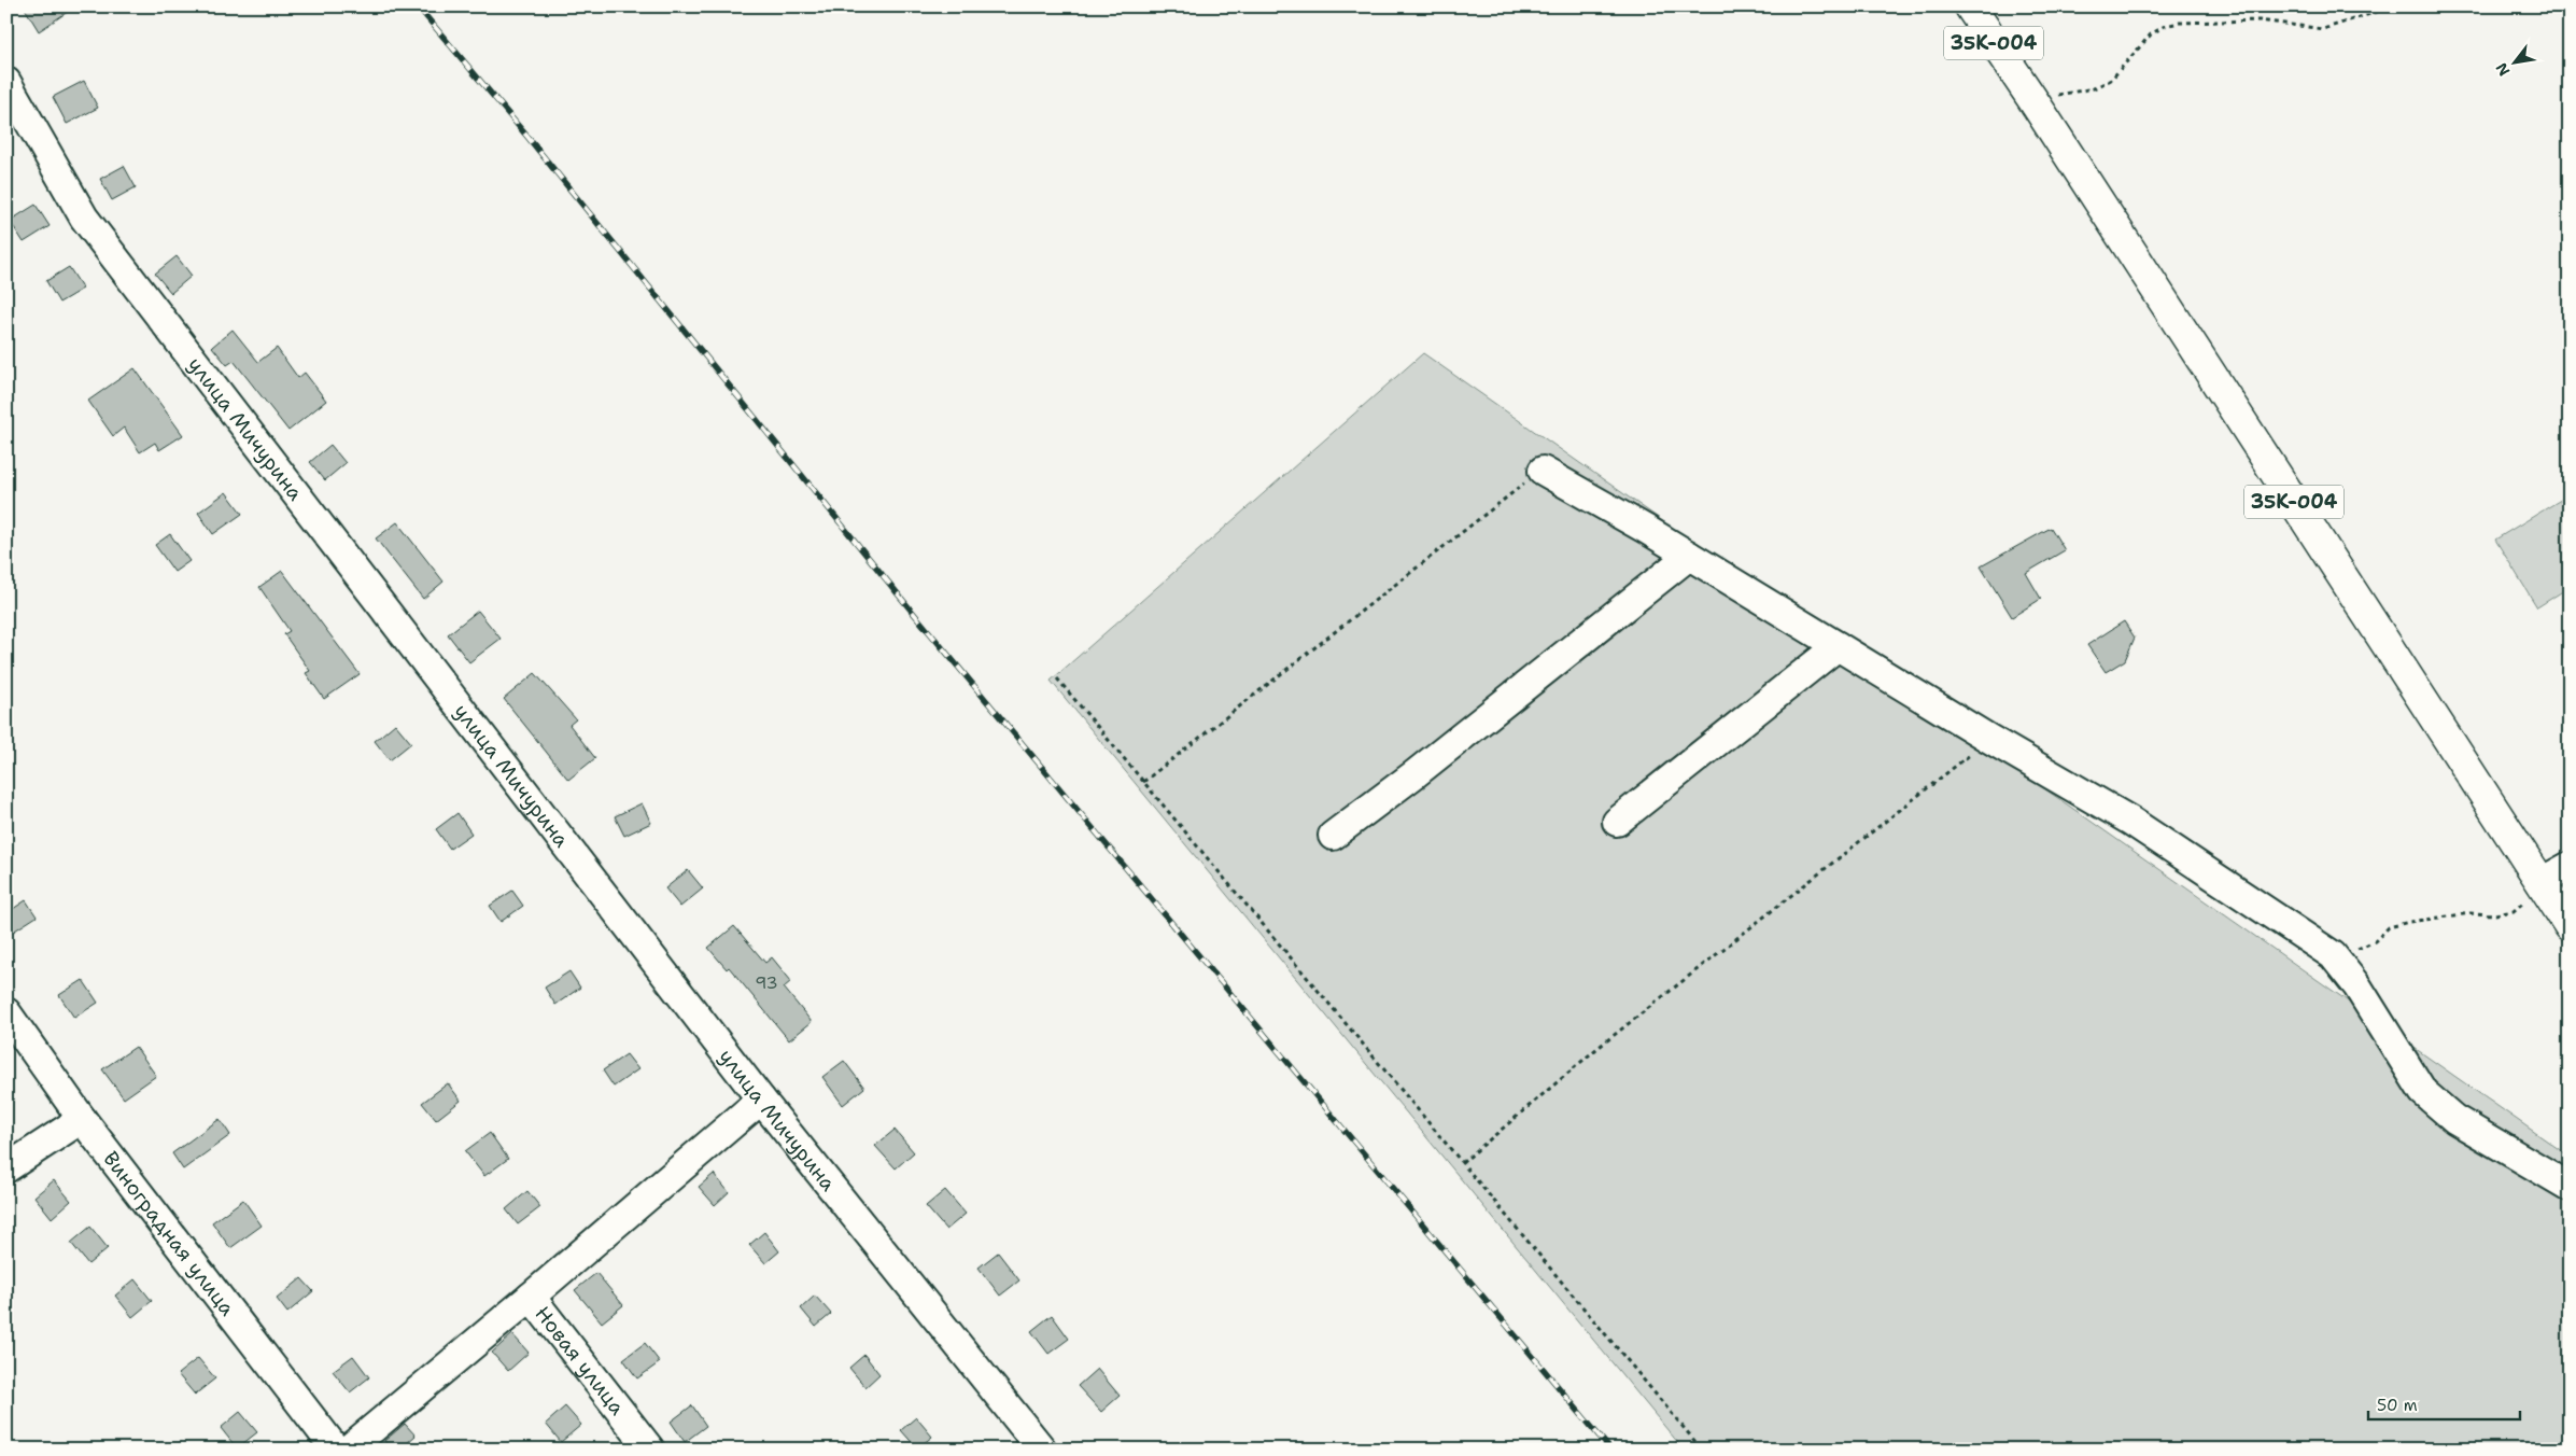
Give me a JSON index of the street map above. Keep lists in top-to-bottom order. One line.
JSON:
{"streets":{"main road":["35К-004"],"street":["улица Мичурина","Виноградная улица","Новая улица"]},"house_numbers":["93"],"scale_bar":"50 m","north":"bottom left"}
